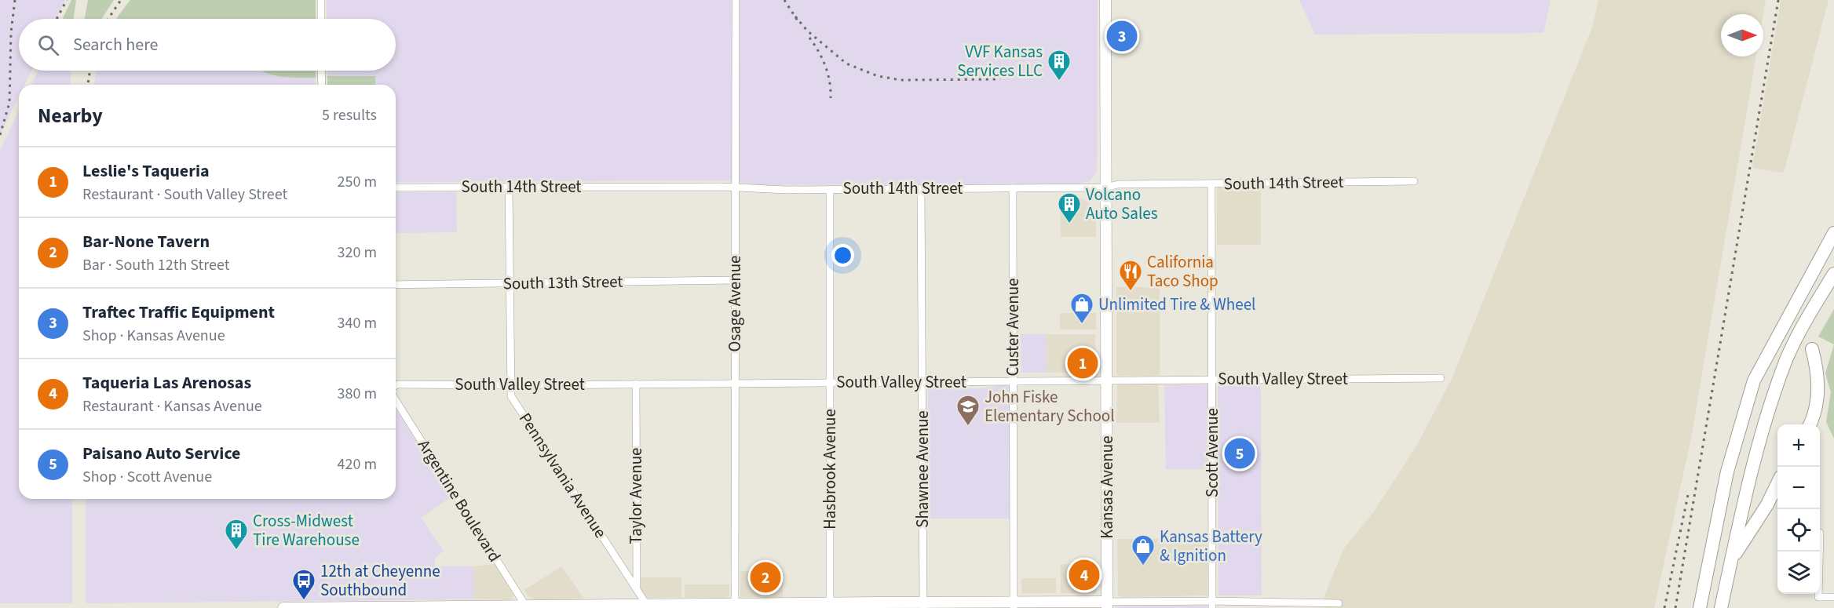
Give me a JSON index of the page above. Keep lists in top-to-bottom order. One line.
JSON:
{"streets":{"street":["South 14th Street","South 13th Street","Osage Avenue","Custer Avenue","South Valley Street","Scott Avenue","Hasbrook Avenue","Shawnee Avenue","Pennsylvania Avenue","Kansas Avenue","Taylor Avenue","Argentine Boulevard"]},"crossings":[["South 14th Street","Osage Avenue"],["South 14th Street","Custer Avenue"],["South 14th Street","Scott Avenue"],["South 14th Street","Hasbrook Avenue"],["South 14th Street","Shawnee Avenue"],["South 14th Street","Pennsylvania Avenue"],["South 14th Street","Kansas Avenue"],["South 13th Street","Osage Avenue"],["South 13th Street","Pennsylvania Avenue"],["Osage Avenue","South Valley Street"],["Custer Avenue","South Valley Street"],["South Valley Street","Scott Avenue"],["South Valley Street","Hasbrook Avenue"],["South Valley Street","Shawnee Avenue"],["South Valley Street","Pennsylvania Avenue"],["South Valley Street","Kansas Avenue"],["South Valley Street","Taylor Avenue"],["Pennsylvania Avenue","Taylor Avenue"]],"places":{"building":["VVF Kansas Services LLC","Volcano Auto Sales","Cross-Midwest Tire Warehouse"],"restaurant":["California Taco Shop"],"shop":["Unlimited Tire & Wheel","Kansas Battery & Ignition"],"school or university":["John Fiske Elementary School"],"bus stop":["12th at Cheyenne Southbound"]},"north":"right","page":{"pins":["3","1","5","4","2"],"search":"Search here","heading":["Nearby","5 results"],"list":[{"mark":"1","name":"Leslie's Taqueria","note":"Restaurant · South Valley Street","value":"250 m"},{"mark":"2","name":"Bar-None Tavern","note":"Bar · South 12th Street","value":"320 m"},{"mark":"3","name":"Traftec Traffic Equipment","note":"Shop · Kansas Avenue","value":"340 m"},{"mark":"4","name":"Taqueria Las Arenosas","note":"Restaurant · Kansas Avenue","value":"380 m"},{"mark":"5","name":"Paisano Auto Service","note":"Shop · Scott Avenue","value":"420 m"}],"map_buttons":["+","−"]}}
